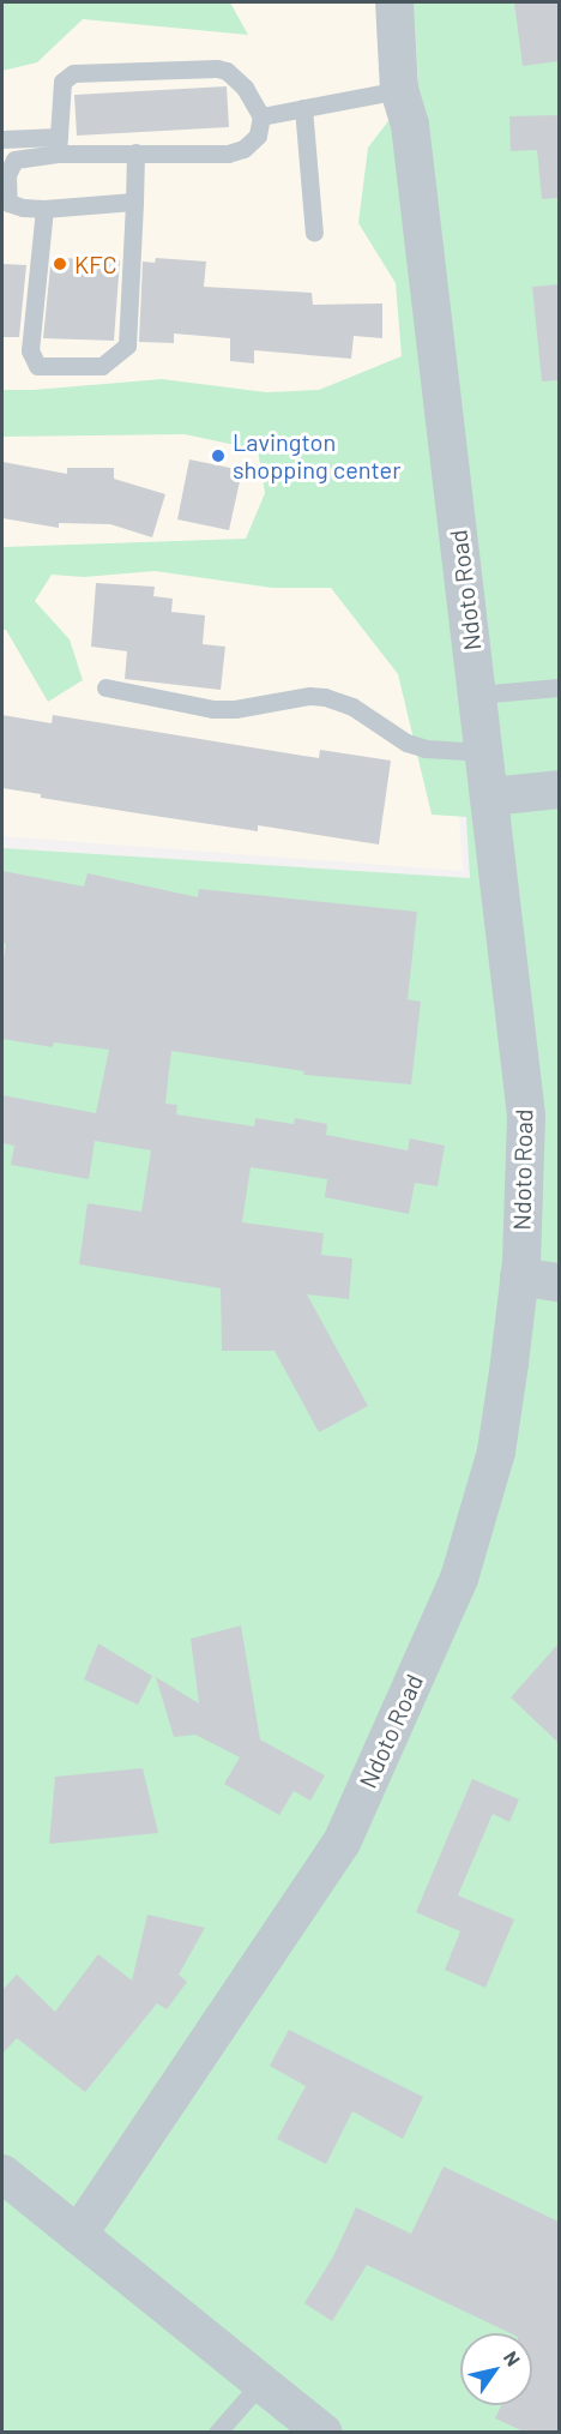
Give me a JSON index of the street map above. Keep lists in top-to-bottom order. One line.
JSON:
{"streets":{"street":["Ndoto Road"]},"places":["KFC","Lavington shopping center"],"north":"top right"}
